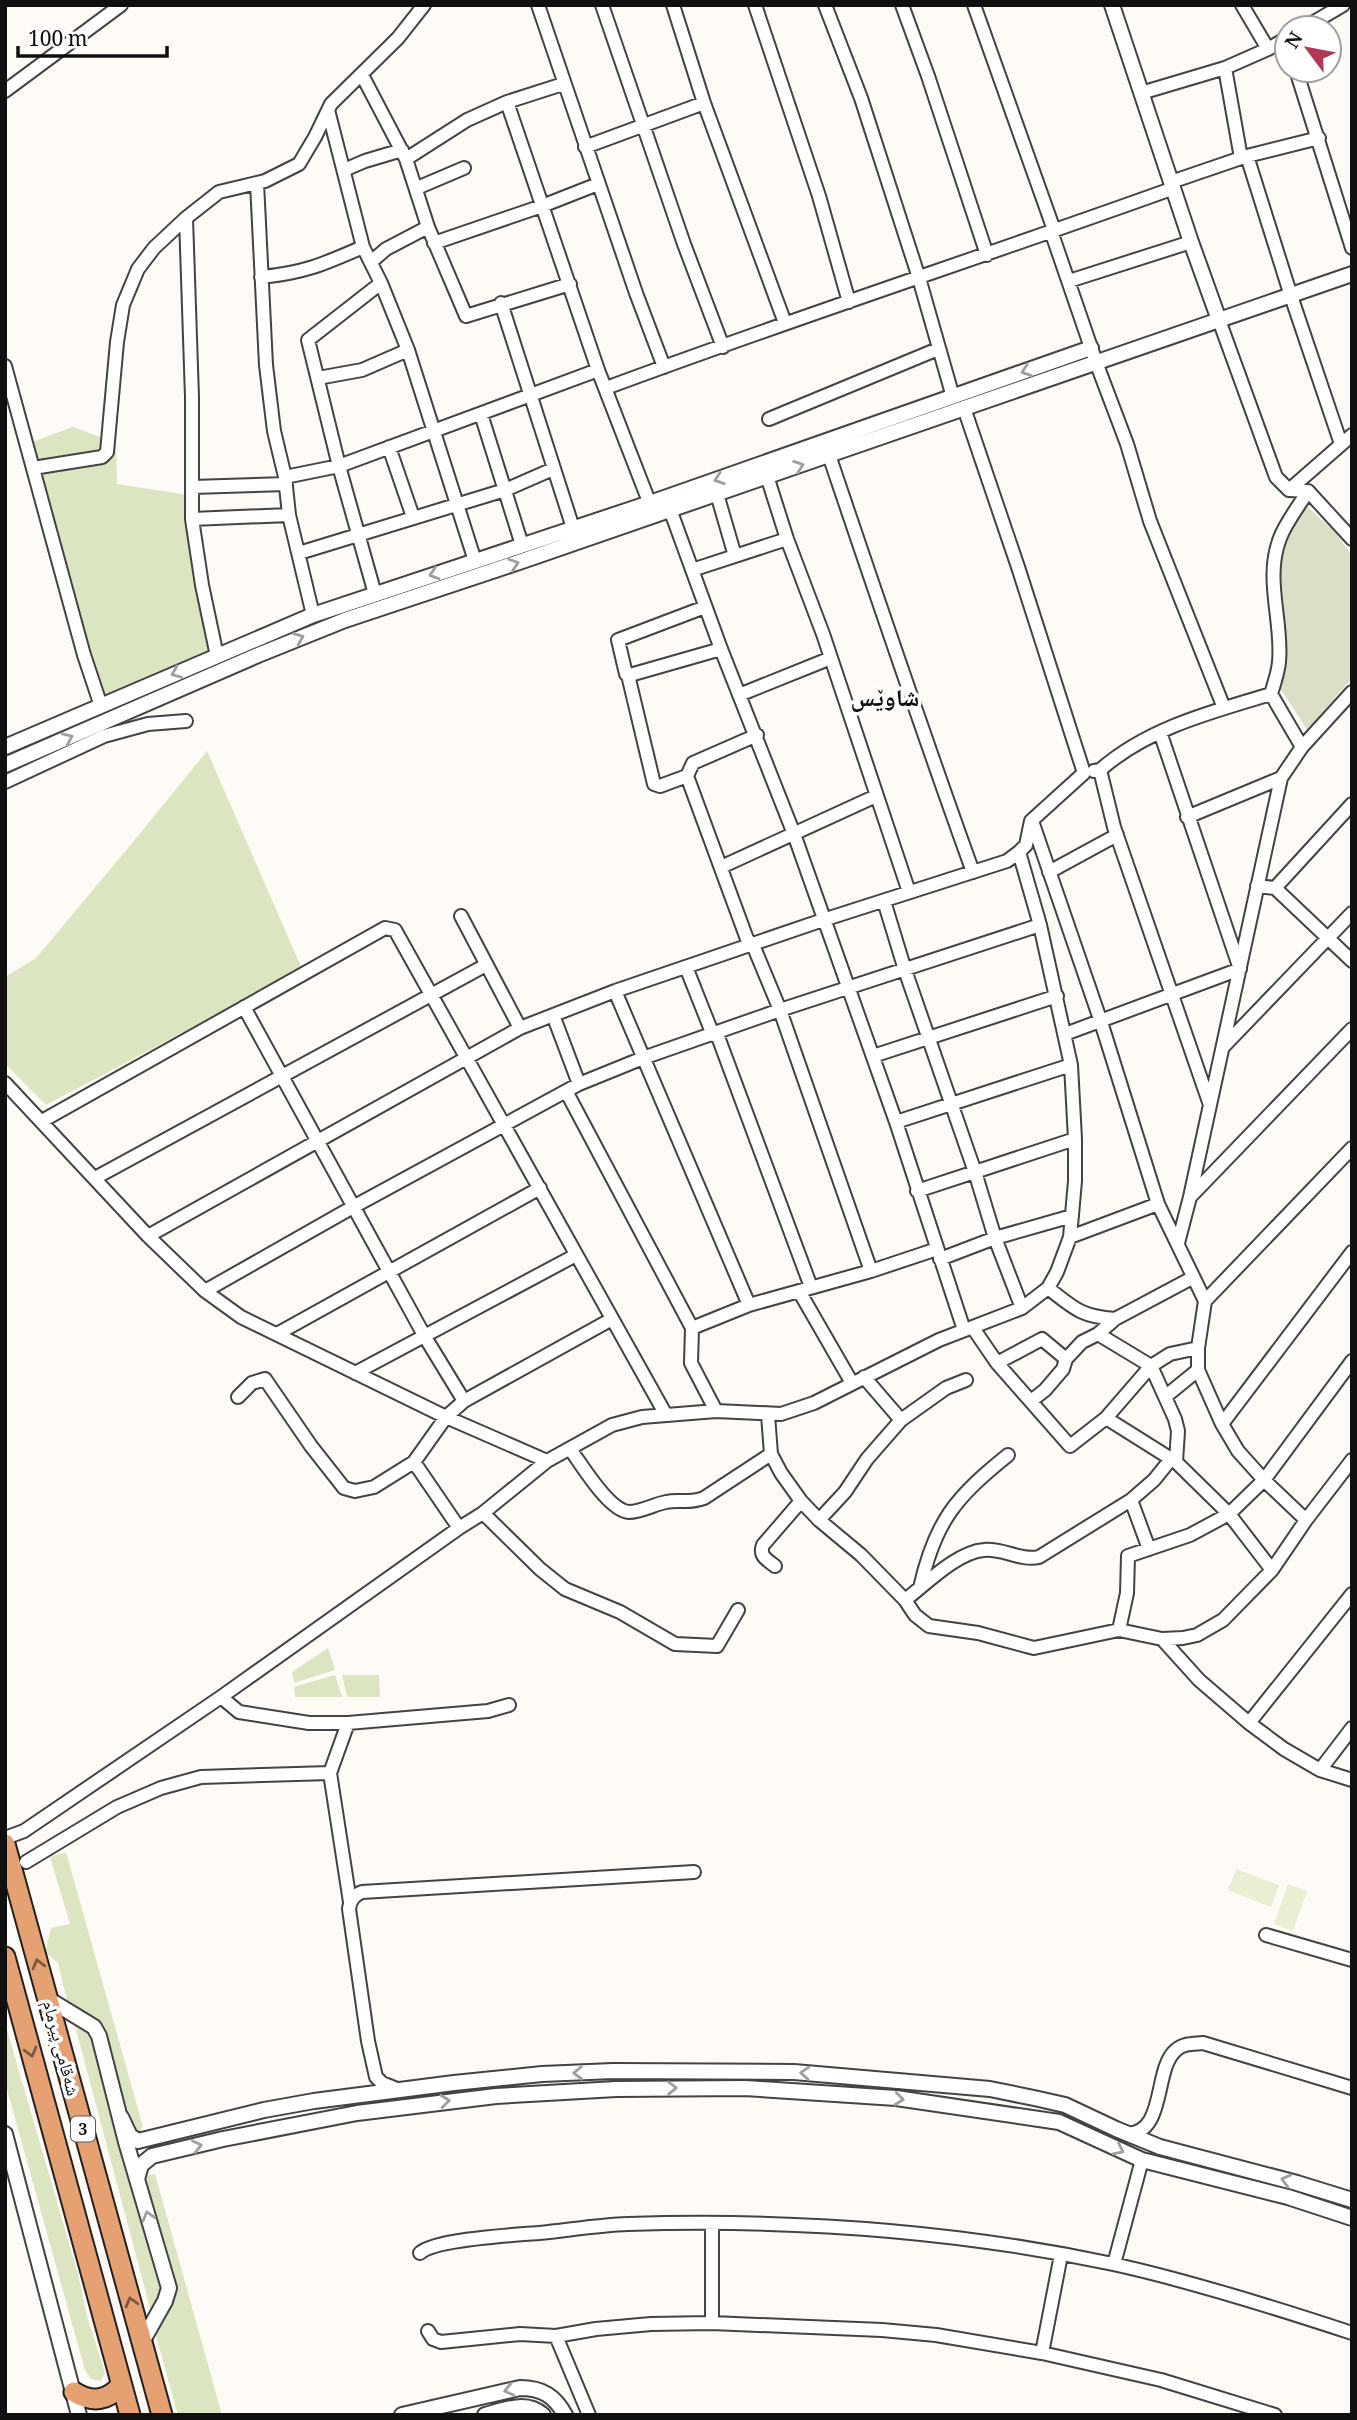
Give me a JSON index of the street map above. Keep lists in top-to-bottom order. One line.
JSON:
{"streets":{"highway":["شەقامی پیرمام","3"]},"districts":["شاوێس"],"scale_bar":"100 m","north":"top left"}
